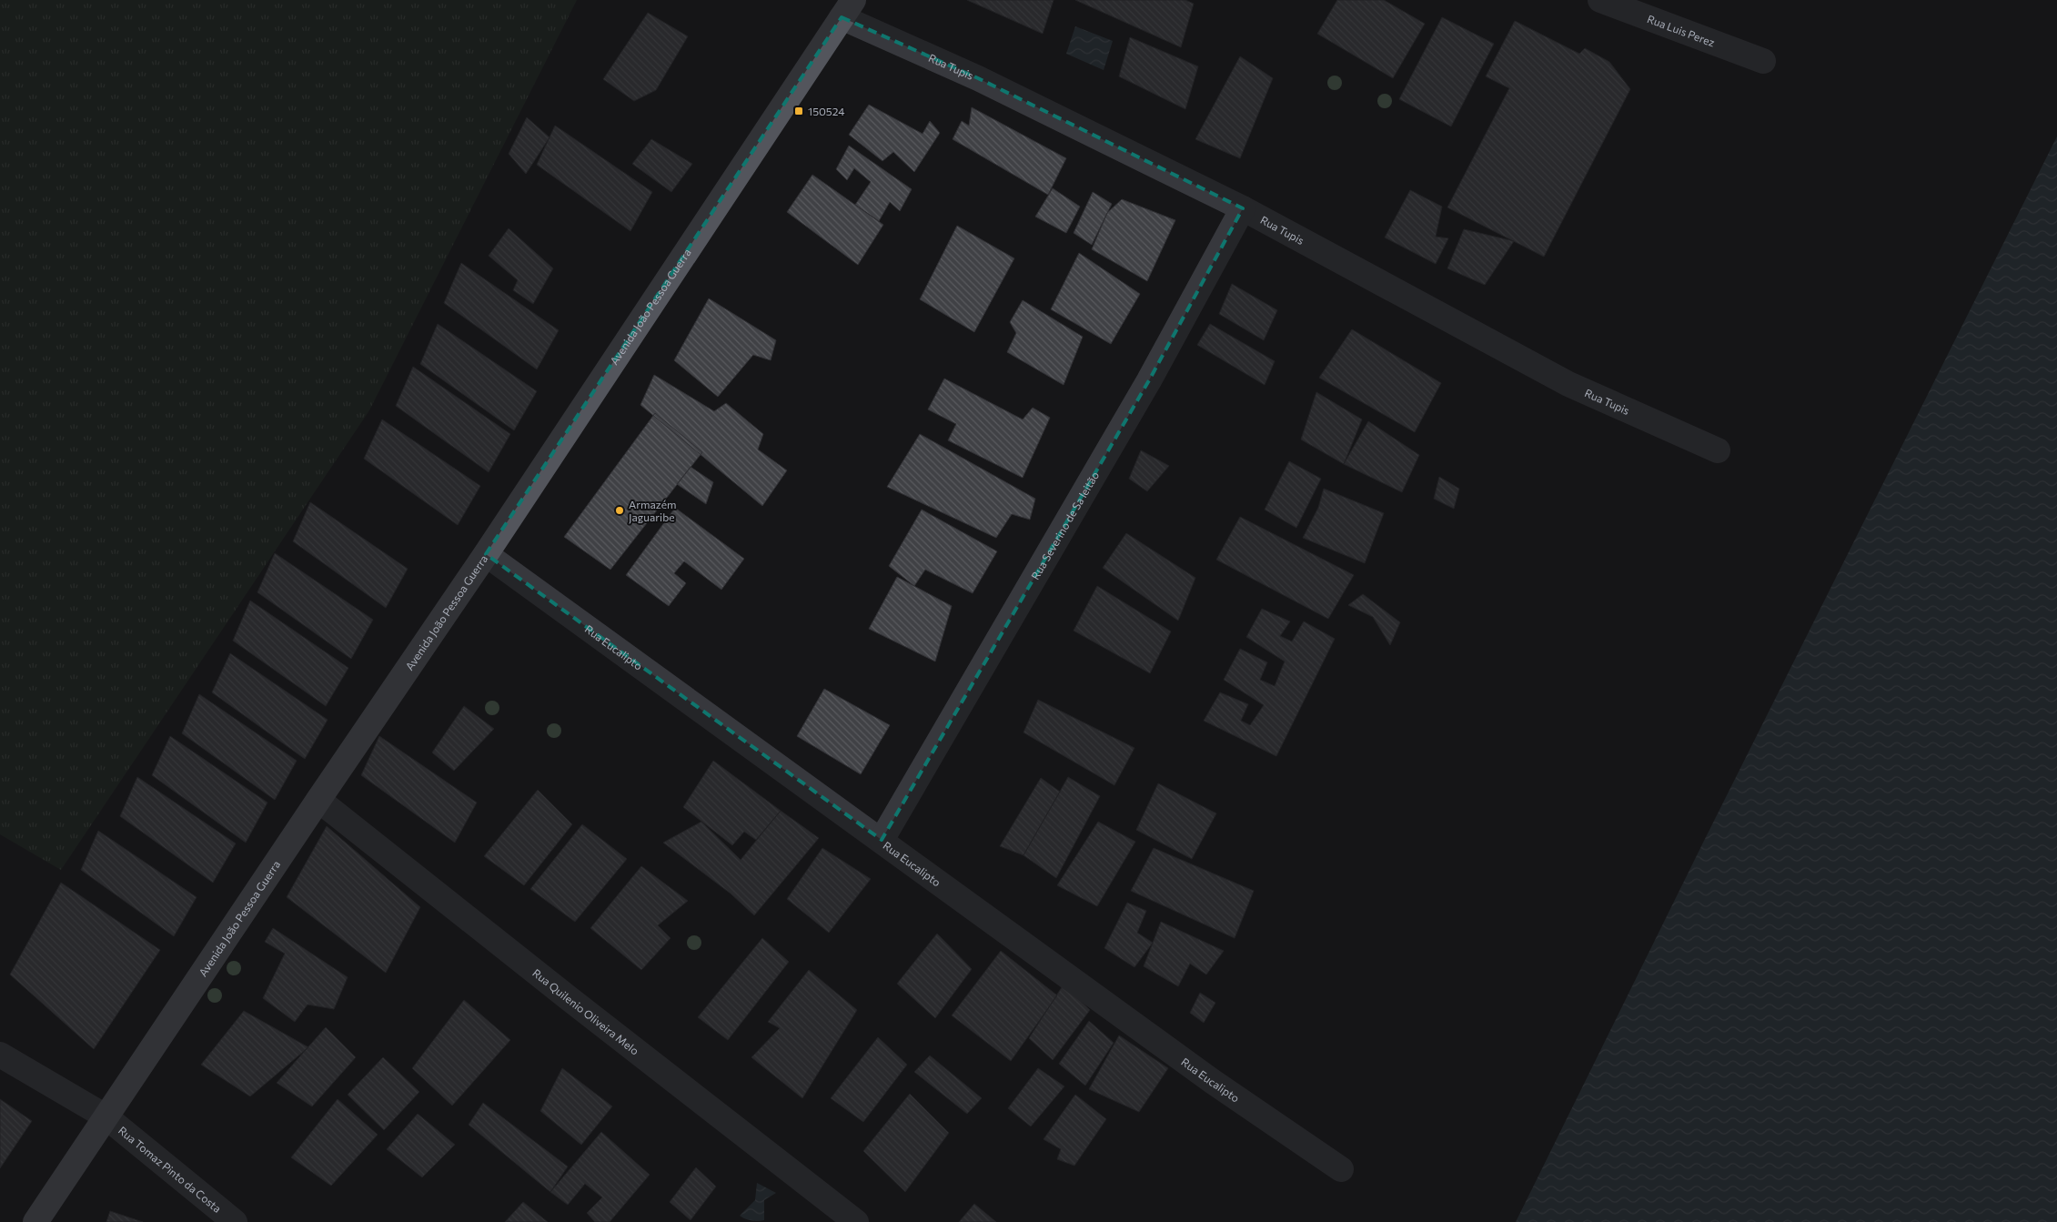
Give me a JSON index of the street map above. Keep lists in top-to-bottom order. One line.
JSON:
{"streets":{"main road":["Avenida João Pessoa Guerra"],"street":["Rua Luis Perez","Rua Tupis","Rua Severino de Sa leitão","Rua Eucalipto","Rua Quilenio Oliveira Melo","Rua Tomaz Pinto da Costa"]},"crossings":[["Rua Tupis","Avenida João Pessoa Guerra"],["Rua Tupis","Rua Severino de Sa leitão"],["Avenida João Pessoa Guerra","Rua Eucalipto"],["Avenida João Pessoa Guerra","Rua Quilenio Oliveira Melo"],["Avenida João Pessoa Guerra","Rua Tomaz Pinto da Costa"],["Rua Severino de Sa leitão","Rua Eucalipto"]],"places":{"transit":["150524"],"other":["Armazém Jaguaribe"]}}
